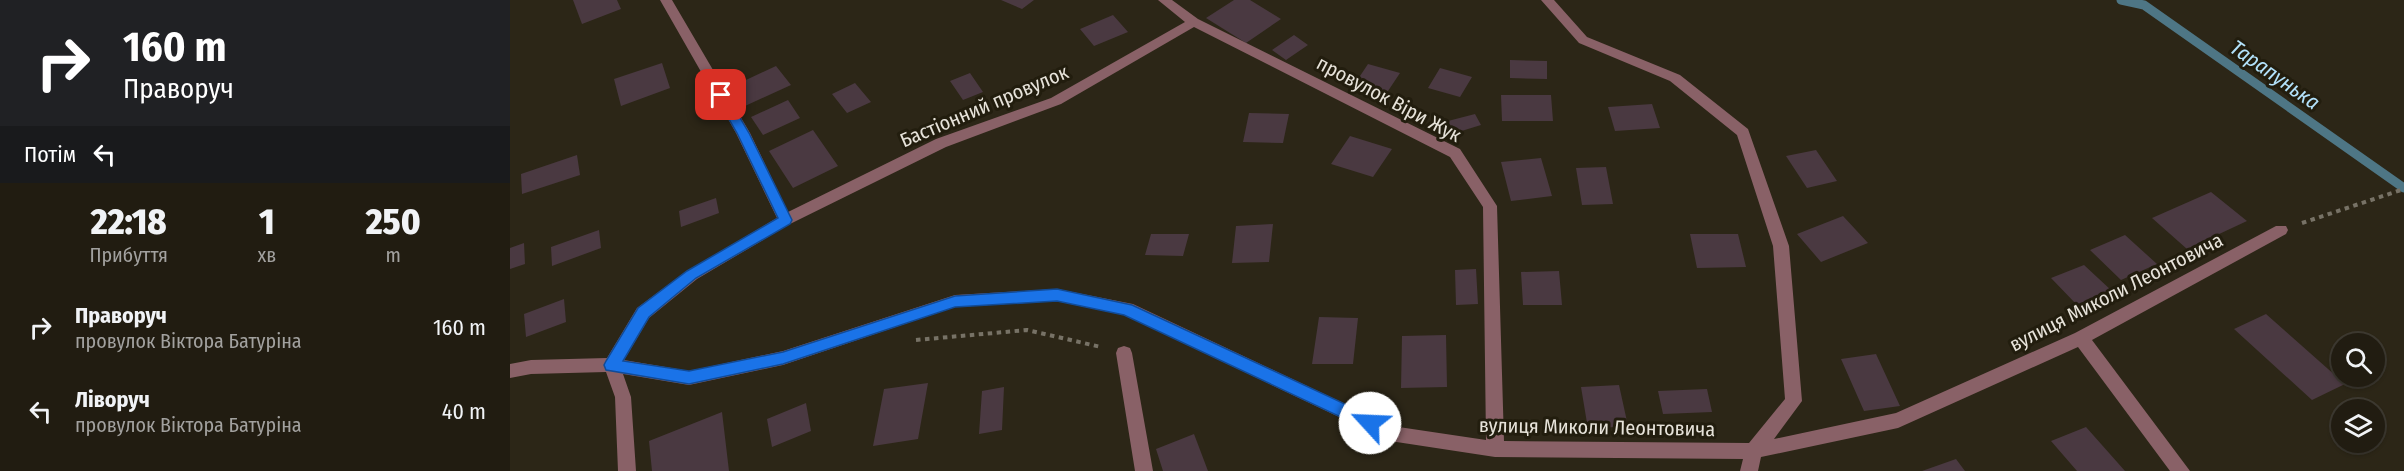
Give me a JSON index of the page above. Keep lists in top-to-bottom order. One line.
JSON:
{"streets":{"street":["провулок Віри Жук","Бастіонний провулок","вулиця Миколи Леонтовича"]},"crossings":[["провулок Віри Жук","Бастіонний провулок"],["провулок Віри Жук","вулиця Миколи Леонтовича"],["Бастіонний провулок","вулиця Миколи Леонтовича"]],"water":["Тарапунька"],"page":{"turn":["160 m","Праворуч"],"then":"Потім","eta":["22:18","Прибуття","1","хв","250","m"],"list":[{"name":"Праворуч","note":"провулок Віктора Батуріна","value":"160 m"},{"name":"Ліворуч","note":"провулок Віктора Батуріна","value":"40 m"}]}}
